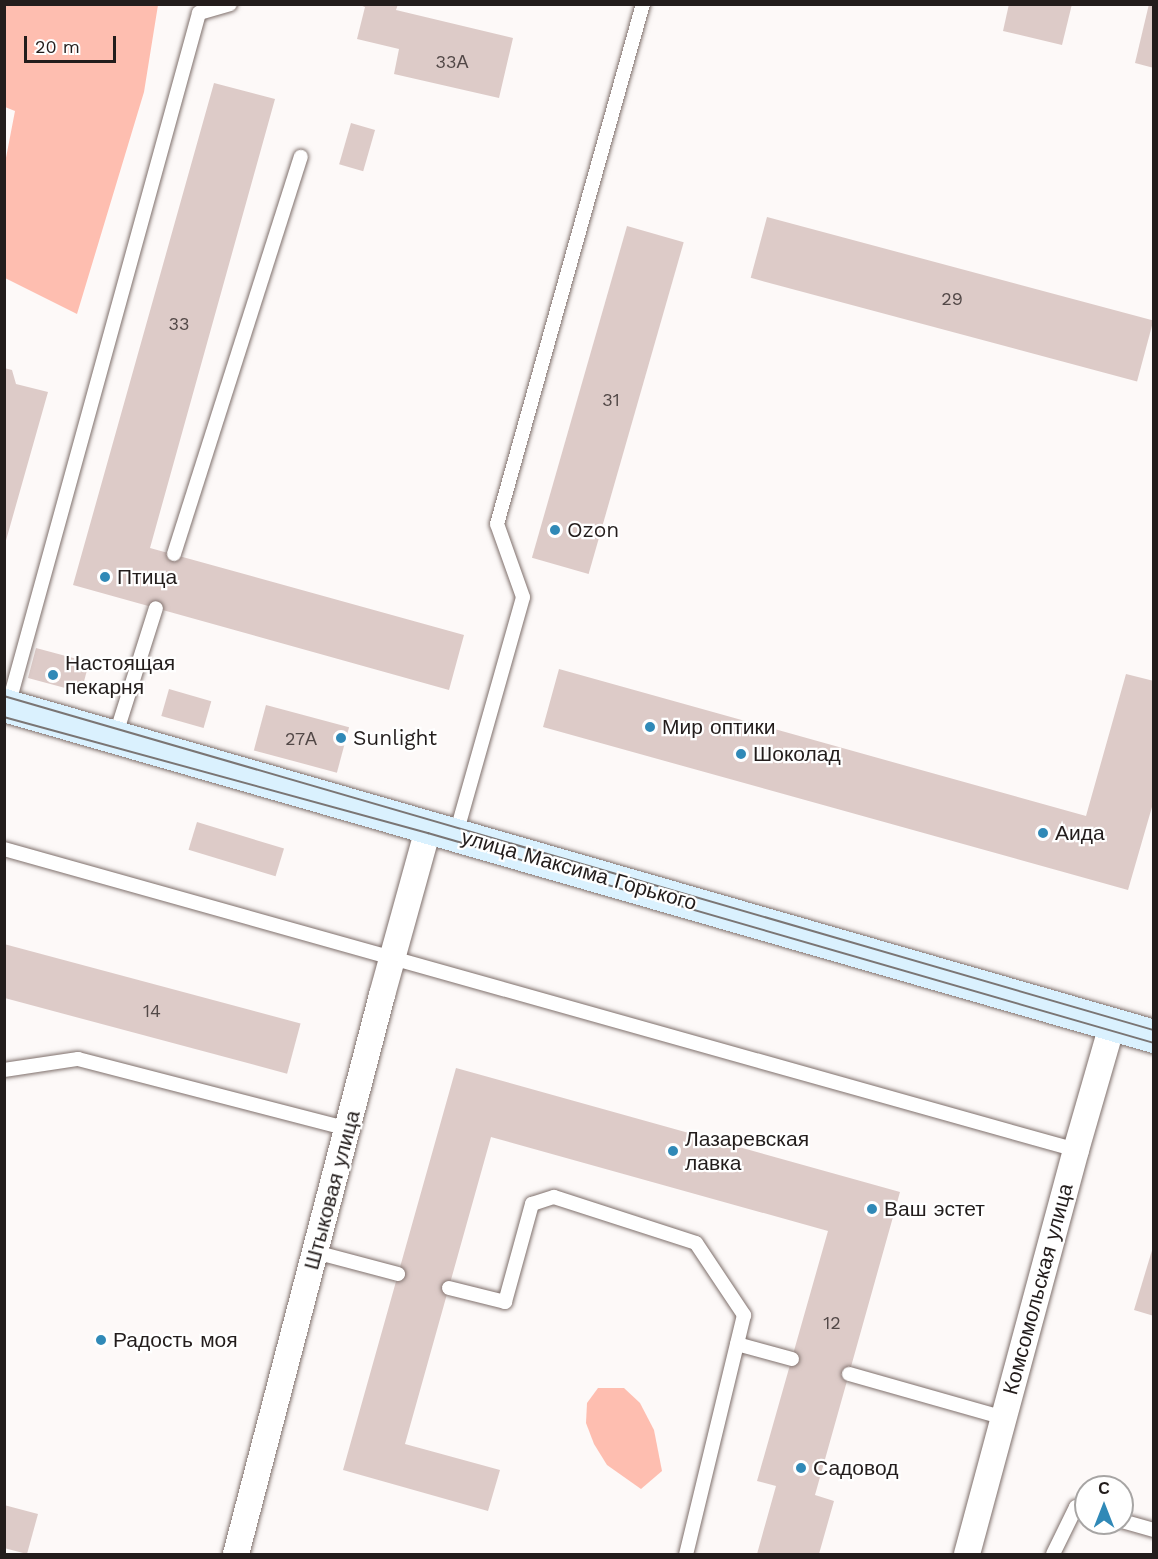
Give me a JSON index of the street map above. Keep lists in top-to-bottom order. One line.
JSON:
{"streets":{"main road":["улица Максима Горького"],"street":["Штыковая улица","Комсомольская улица"]},"crossings":[["улица Максима Горького","Штыковая улица"],["улица Максима Горького","Комсомольская улица"]],"places":["Ozon","Птица","Настоящая пекарня","Мир оптики","Sunlight","Шоколад","Аида","Лазаревская лавка","Ваш эстет","Радость моя","Садовод"],"house_numbers":["33А","29","33","31","27А","14","12"],"scale_bar":"20 m","north":"top"}
